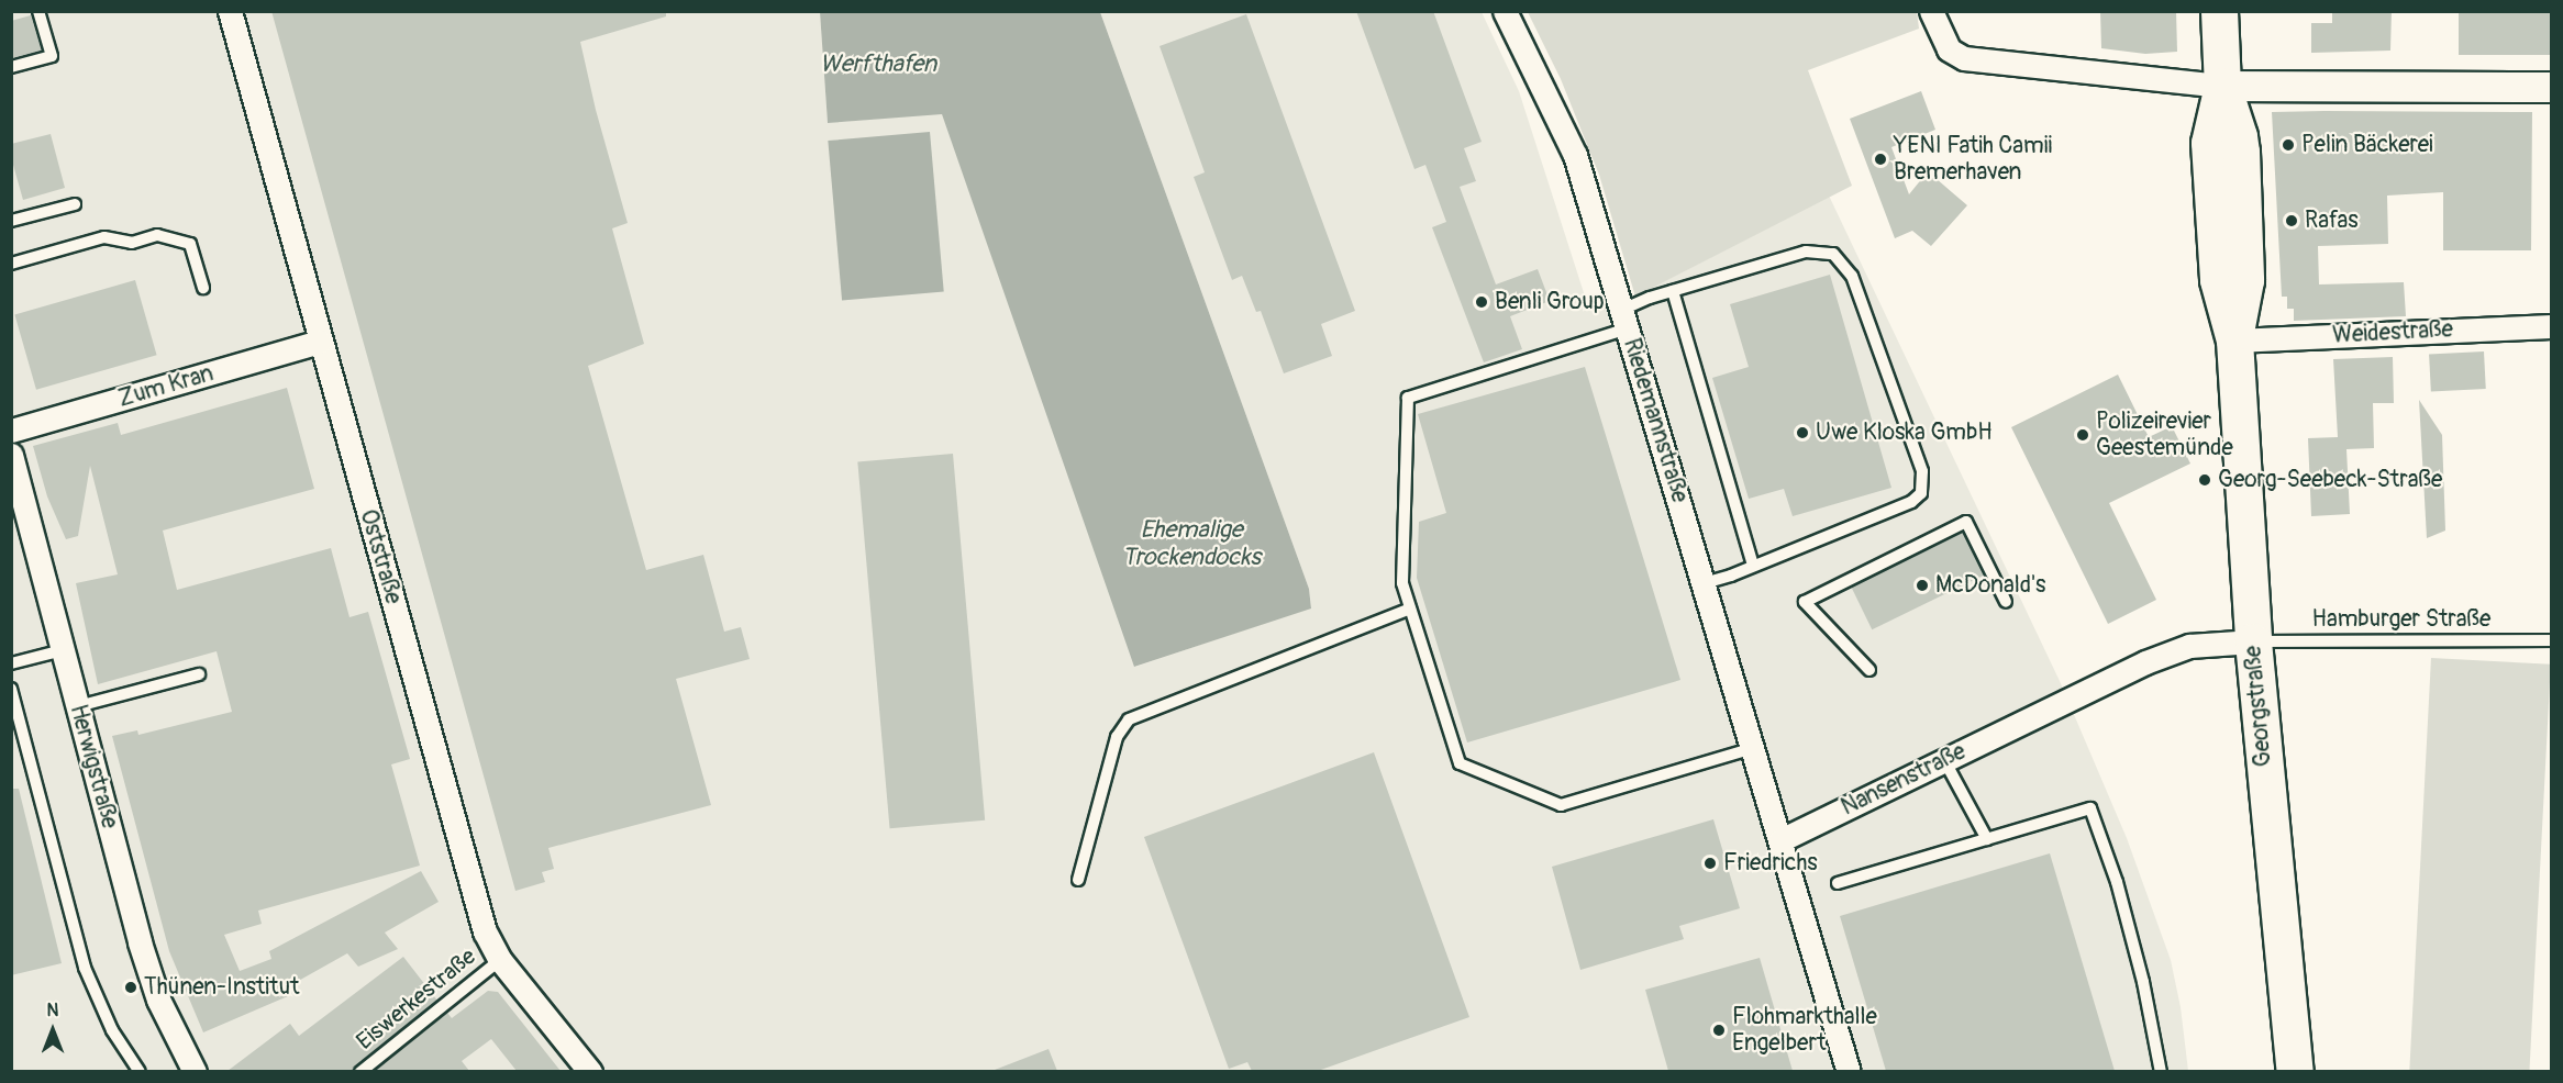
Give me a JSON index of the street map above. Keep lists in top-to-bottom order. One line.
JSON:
{"streets":{"main road":["Georgstraße"],"street":["Weidestraße","Zum Kran","Riedemannstraße","Oststraße","Herwigstraße","Nansenstraße"],"lane":["Hamburger Straße","Eiswerkestraße"]},"crossings":[["Weidestraße","Georgstraße"],["Zum Kran","Oststraße"],["Riedemannstraße","Nansenstraße"],["Oststraße","Eiswerkestraße"],["Hamburger Straße","Georgstraße"],["Hamburger Straße","Nansenstraße"],["Georgstraße","Nansenstraße"]],"water":["Werfthafen","Ehemalige Trockendocks"],"places":["Pelin Bäckerei","YENI Fatih Camii Bremerhaven","Rafas","Benli Group","Uwe Kloska GmbH","Polizeirevier Geestemünde","Georg-Seebeck-Straße","McDonald's","Friedrichs","Thünen-Institut","Flohmarkthalle Engelbert"],"north":"top"}
